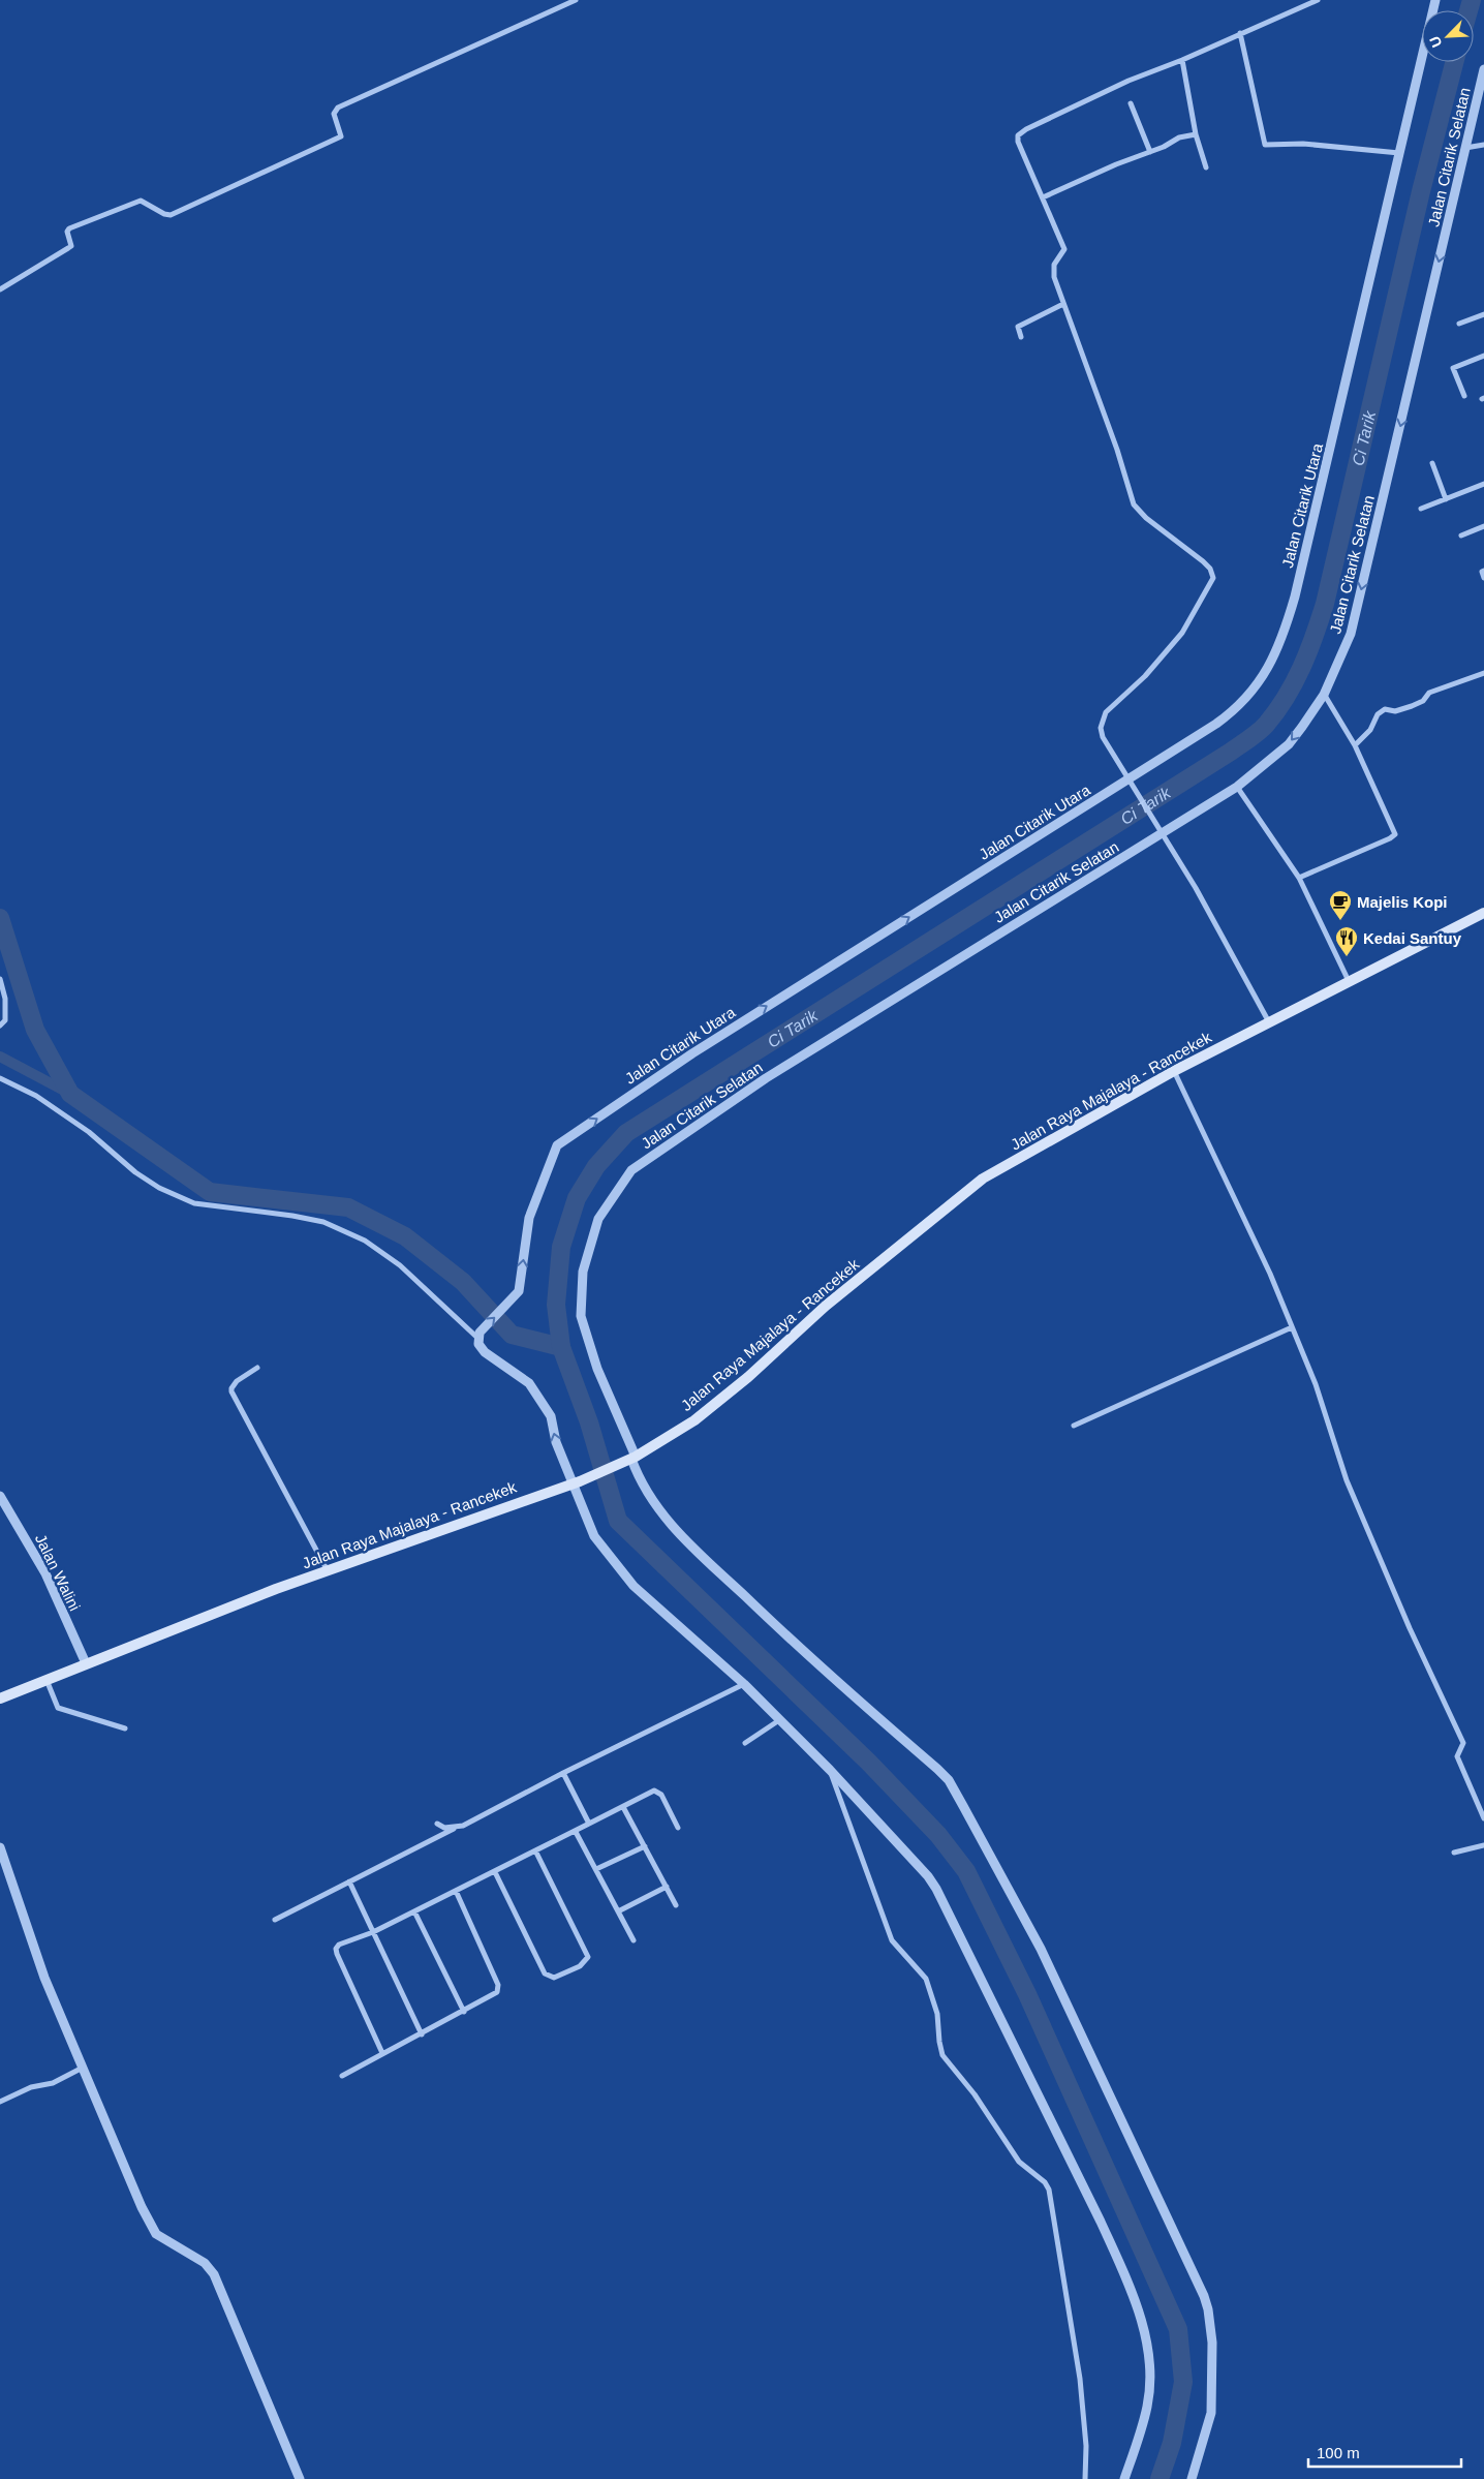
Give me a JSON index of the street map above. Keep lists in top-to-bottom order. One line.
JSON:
{"streets":{"main road":["Jalan Raya Majalaya - Rancekek"],"street":["Jalan Citarik Selatan","Jalan Citarik Utara","Jalan Walini"]},"crossings":[["Jalan Citarik Selatan","Jalan Raya Majalaya - Rancekek"],["Jalan Raya Majalaya - Rancekek","Jalan Walini"]],"one_way":["Jalan Citarik Utara"],"water":["Ci Tarik"],"places":{"cafe":["Majelis Kopi"],"restaurant":["Kedai Santuy"]},"scale_bar":"100 m","north":"bottom left"}
